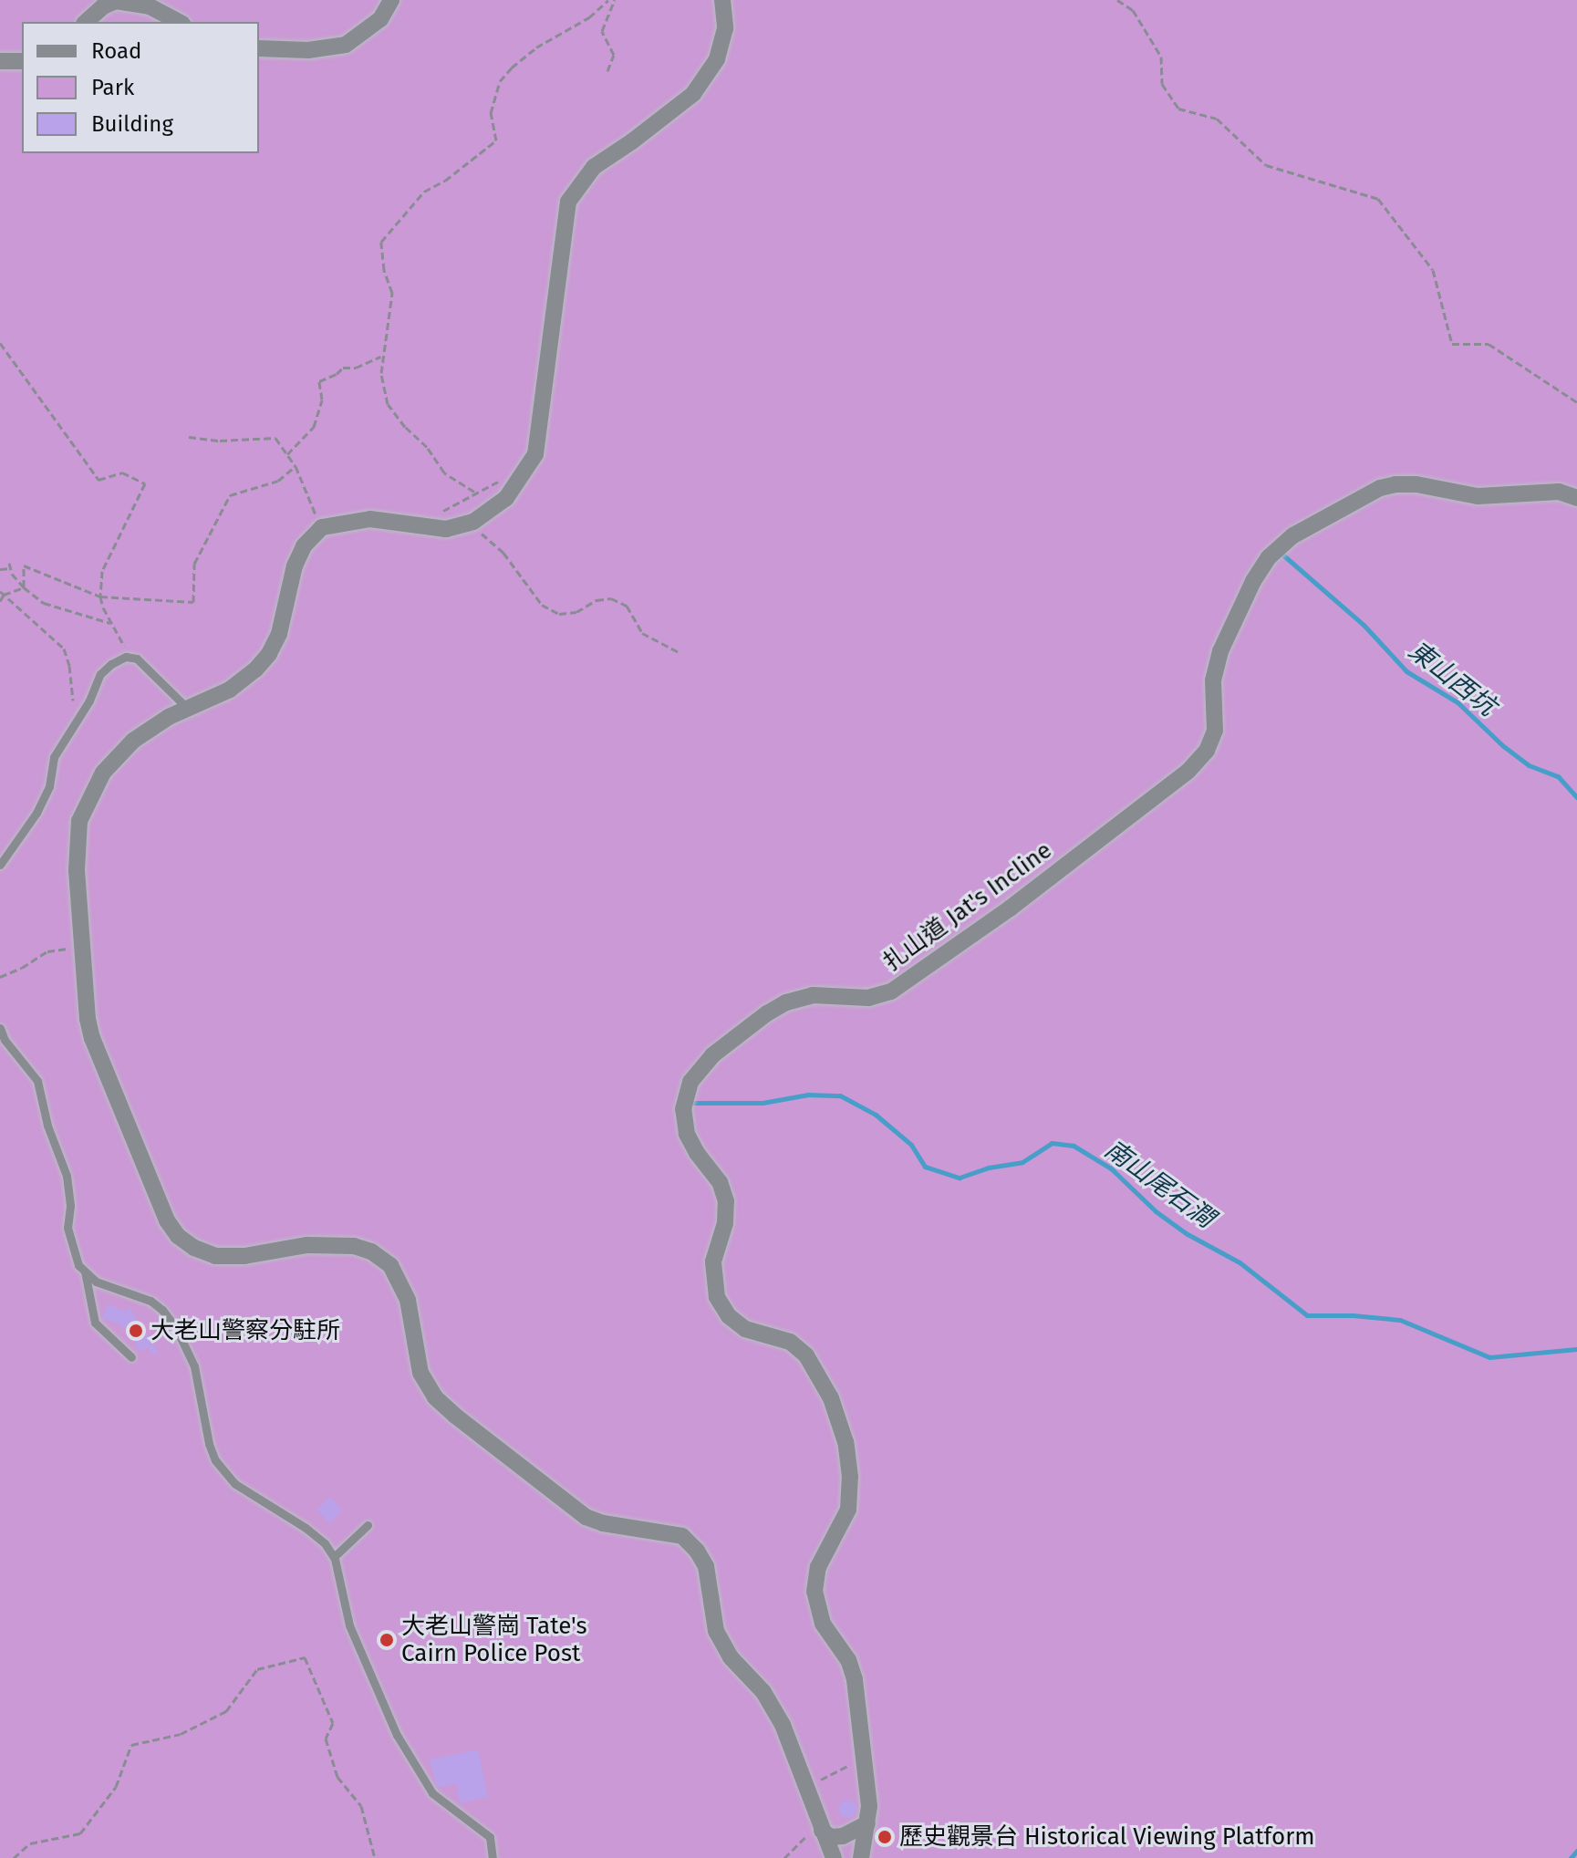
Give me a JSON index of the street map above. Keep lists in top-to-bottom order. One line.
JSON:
{"streets":{"street":["扎山道 Jat's Incline"]},"water":["東山西坑","南山尾石澗"],"places":["大老山警察分駐所","大老山警崗 Tate's Cairn Police Post","歷史觀景台 Historical Viewing Platform"],"legend":["Road","Park","Building"]}
